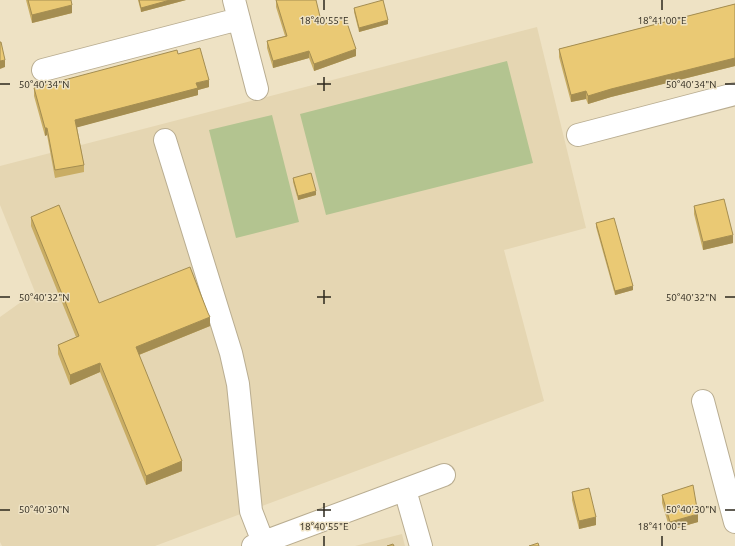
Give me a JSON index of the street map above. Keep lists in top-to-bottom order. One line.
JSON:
{"coordinates":["18°40'55\"E","18°41'00\"E","50°40'34\"N","50°40'32\"N","50°40'30\"N"]}
